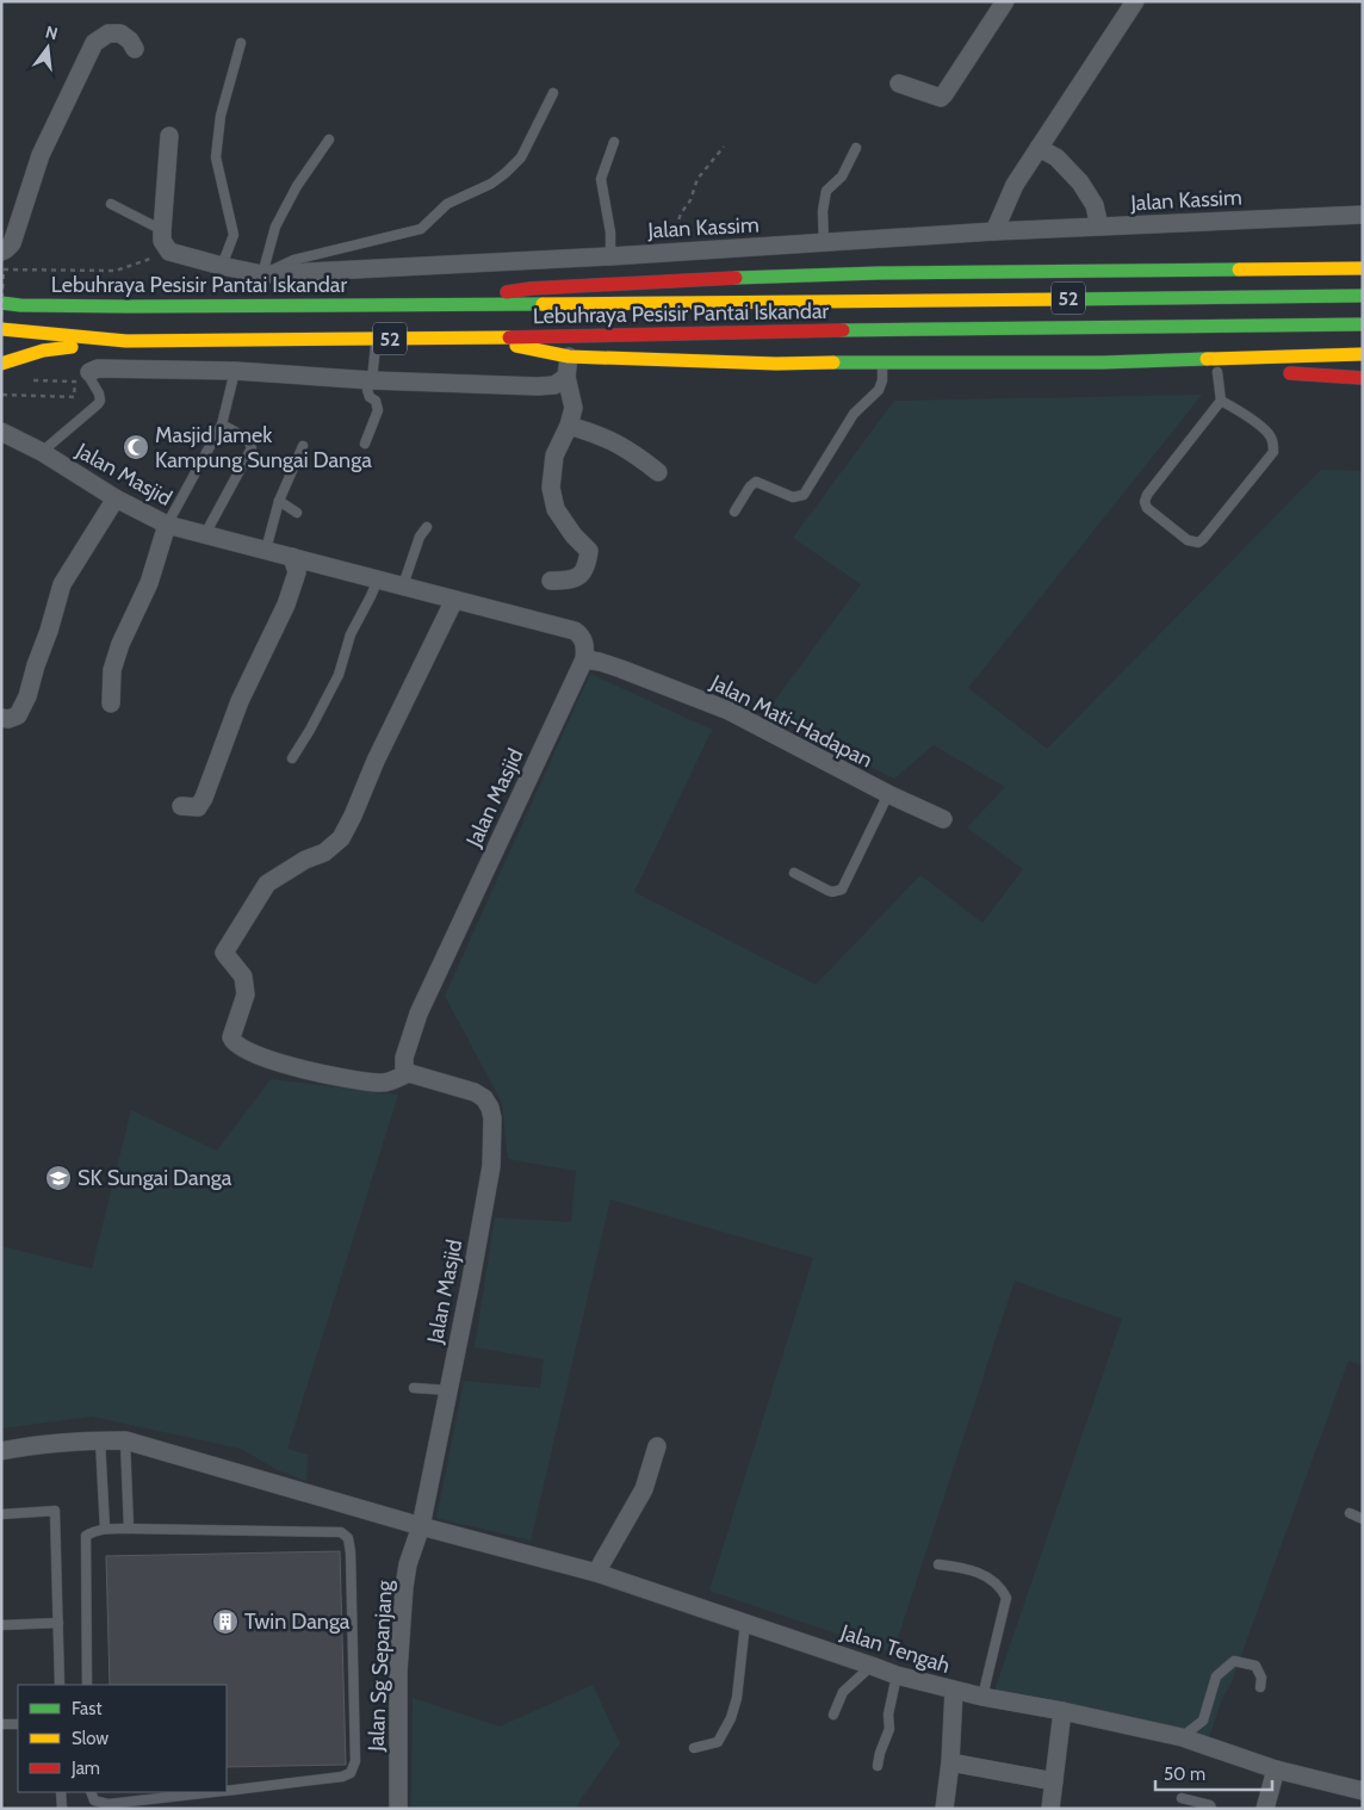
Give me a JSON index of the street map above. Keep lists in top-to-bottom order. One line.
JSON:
{"streets":{"main road":["Lebuhraya Pesisir Pantai Iskandar","52"],"street":["Jalan Kassim","Jalan Masjid","Jalan Mati-Hadapan","Jalan Tengah","Jalan Sg Sepanjang"]},"crossings":[["Jalan Masjid","Jalan Mati-Hadapan"],["Jalan Masjid","Jalan Tengah"],["Jalan Masjid","Jalan Sg Sepanjang"],["Jalan Tengah","Jalan Sg Sepanjang"]],"places":{"mosque":["Masjid Jamek Kampung Sungai Danga"],"school or university":["SK Sungai Danga"],"building":["Twin Danga"]},"legend":["Fast","Slow","Jam"],"scale_bar":"50 m","north":"top"}
